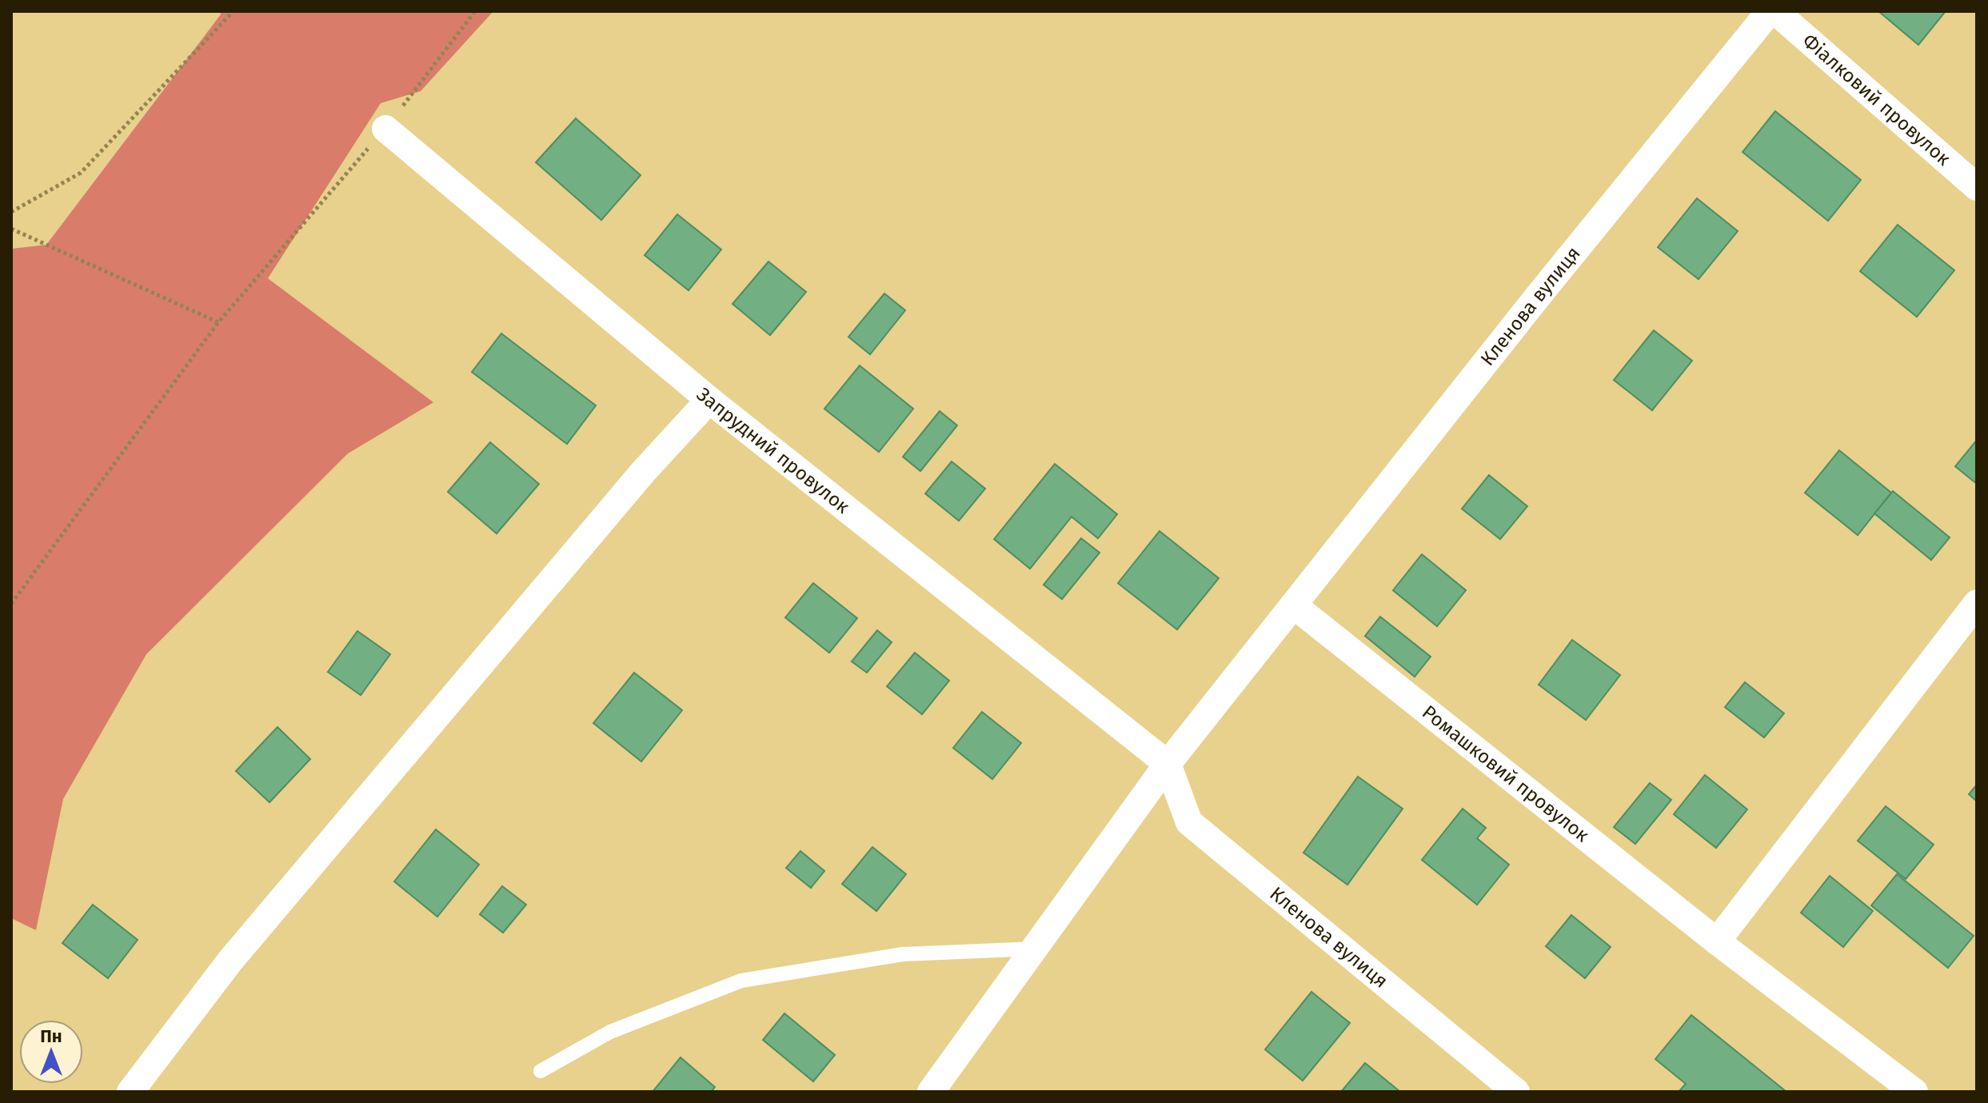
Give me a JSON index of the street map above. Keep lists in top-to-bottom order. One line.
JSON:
{"streets":{"street":["Фіалковий провулок","Кленова вулиця","Запрудний провулок","Ромашковий провулок"]},"crossings":[["Кленова вулиця","Запрудний провулок"],["Кленова вулиця","Ромашковий провулок"]],"north":"top"}
